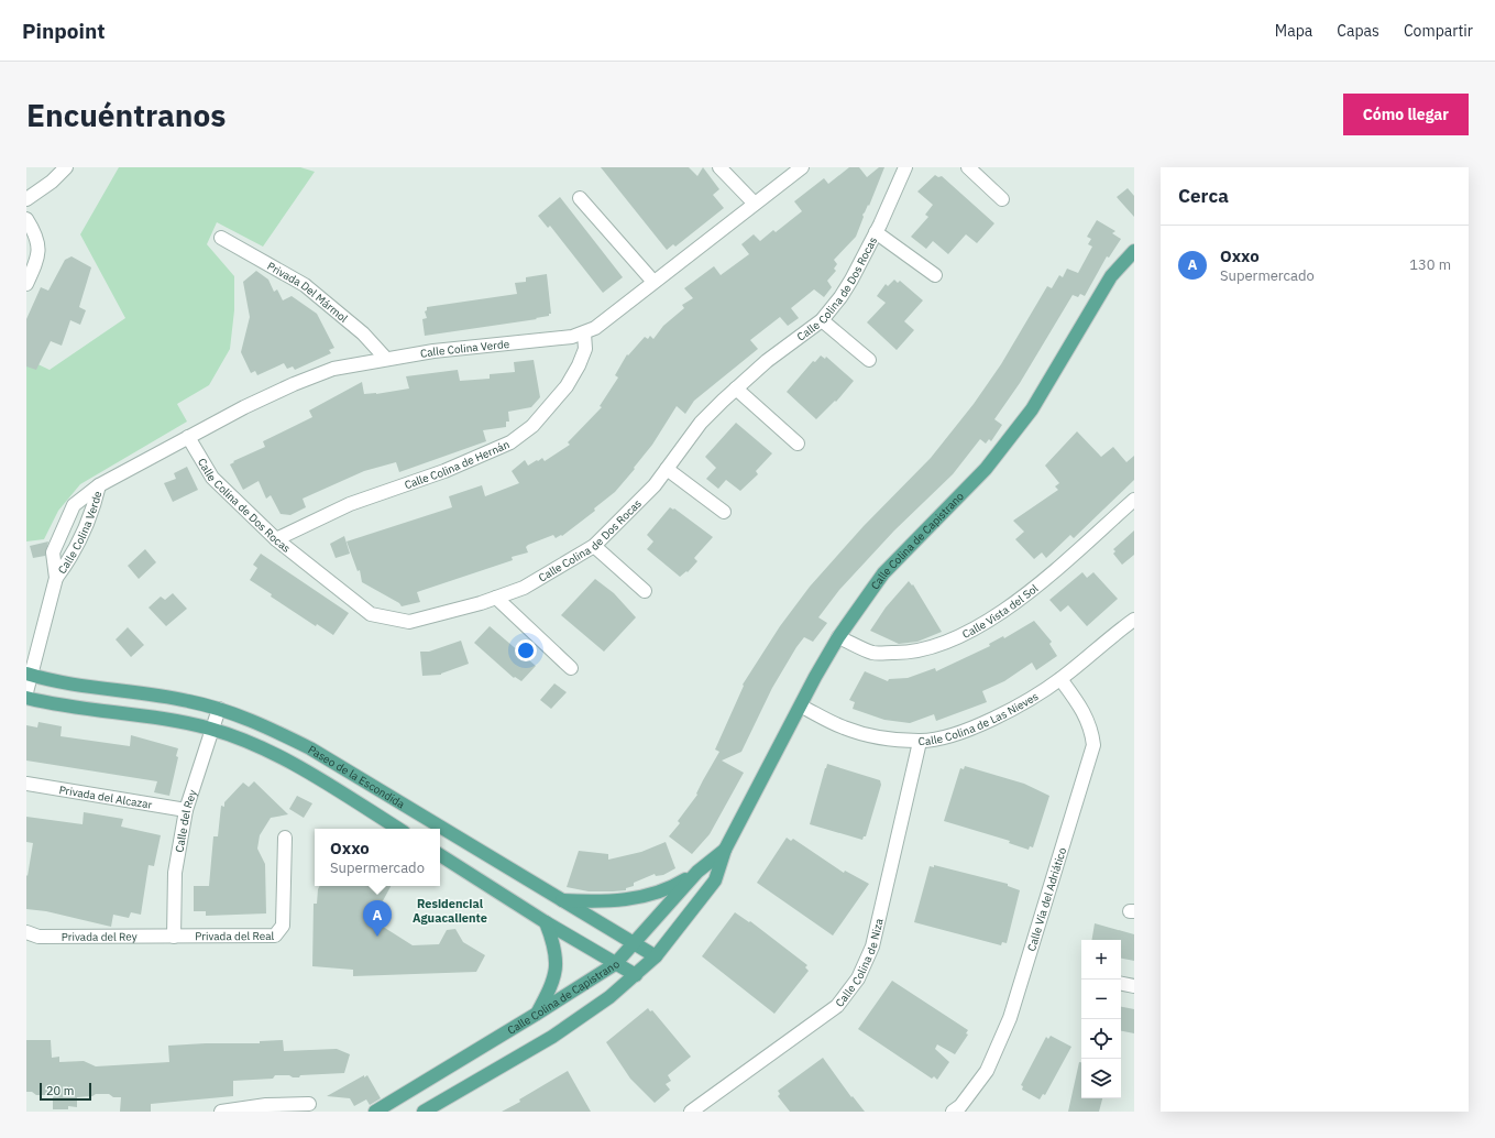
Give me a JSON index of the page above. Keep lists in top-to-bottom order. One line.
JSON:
{"streets":{"main road":["Calle Colina de Capistrano","Paseo de la Escondida"],"street":["Calle Colina de Dos Rocas","Privada Del Mármol","Calle Colina Verde","Calle Colina de Hernán","Calle Vista del Sol","Calle Colina de Las Nieves","Privada del Alcazar","Calle del Rey","Calle Vía del Adriático","Privada del Real","Privada del Rey","Calle Colina de Niza"]},"crossings":[["Calle Colina de Dos Rocas","Calle Colina Verde"],["Calle Colina de Dos Rocas","Calle Colina de Hernán"],["Privada Del Mármol","Calle Colina Verde"],["Calle Colina Verde","Calle Colina de Hernán"],["Calle Colina Verde","Paseo de la Escondida"],["Calle Colina de Capistrano","Calle Vista del Sol"],["Calle Colina de Capistrano","Calle Colina de Las Nieves"],["Calle Colina de Capistrano","Paseo de la Escondida"],["Calle Colina de Las Nieves","Calle Vía del Adriático"],["Calle Colina de Las Nieves","Calle Colina de Niza"],["Paseo de la Escondida","Calle del Rey"],["Privada del Alcazar","Calle del Rey"],["Calle del Rey","Privada del Real"],["Calle del Rey","Privada del Rey"],["Privada del Real","Privada del Rey"]],"districts":["Residencial Aguacaliente"],"scale_bar":"20 m","page":{"header":"Pinpoint","nav":["Mapa","Capas","Compartir"],"buttons":"Cómo llegar","title":"Encuéntranos","heading":"Cerca","list":[{"mark":"A","name":"Oxxo","note":"Supermercado","value":"130 m"}],"popup":["Oxxo","Supermercado"],"pins":"A","map_buttons":["+","−"],"scale":"20 m"}}
